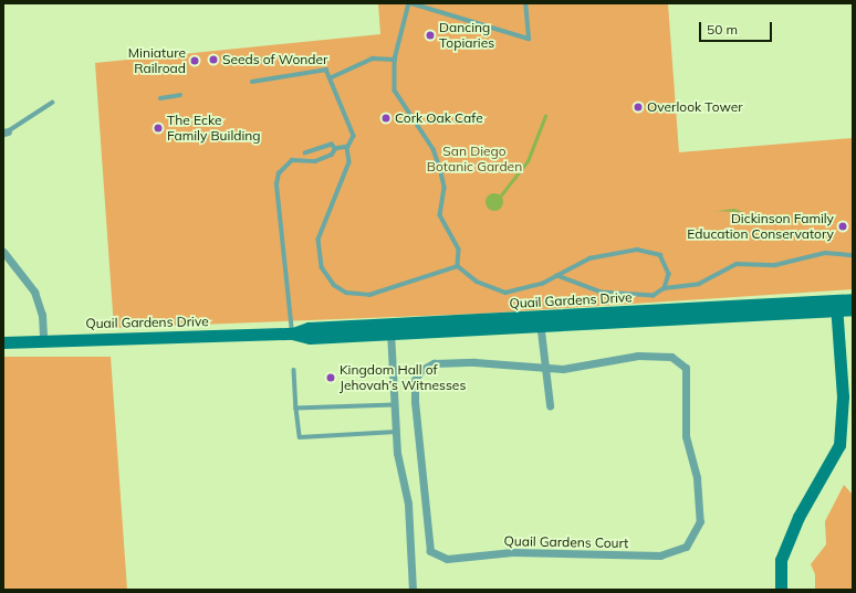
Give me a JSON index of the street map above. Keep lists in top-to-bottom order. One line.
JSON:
{"streets":{"main road":["Quail Gardens Drive"],"street":["Quail Gardens Court"]},"parks":["San Diego Botanic Garden"],"places":["Dancing Topiaries","Seeds of Wonder","Miniature Railroad","Overlook Tower","Cork Oak Cafe","The Ecke Family Building","Dickinson Family Education Conservatory","Kingdom Hall of Jehovah’s Witnesses"],"scale_bar":"50 m"}
